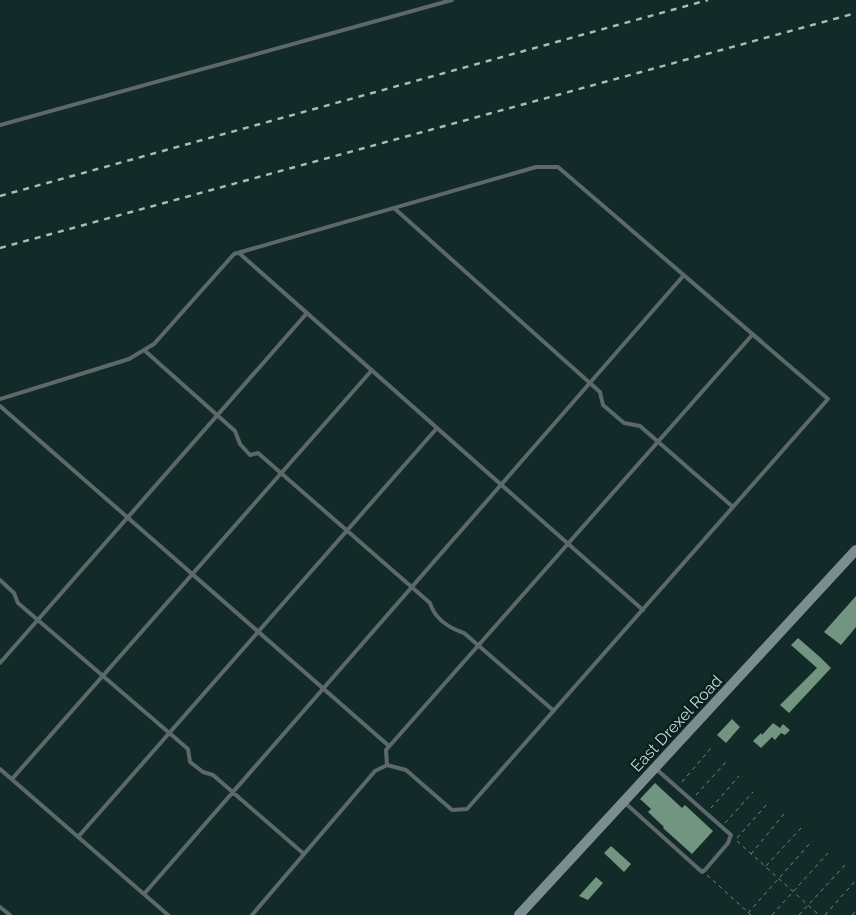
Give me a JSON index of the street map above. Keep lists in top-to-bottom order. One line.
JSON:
{"streets":{"street":["East Drexel Road"]}}
